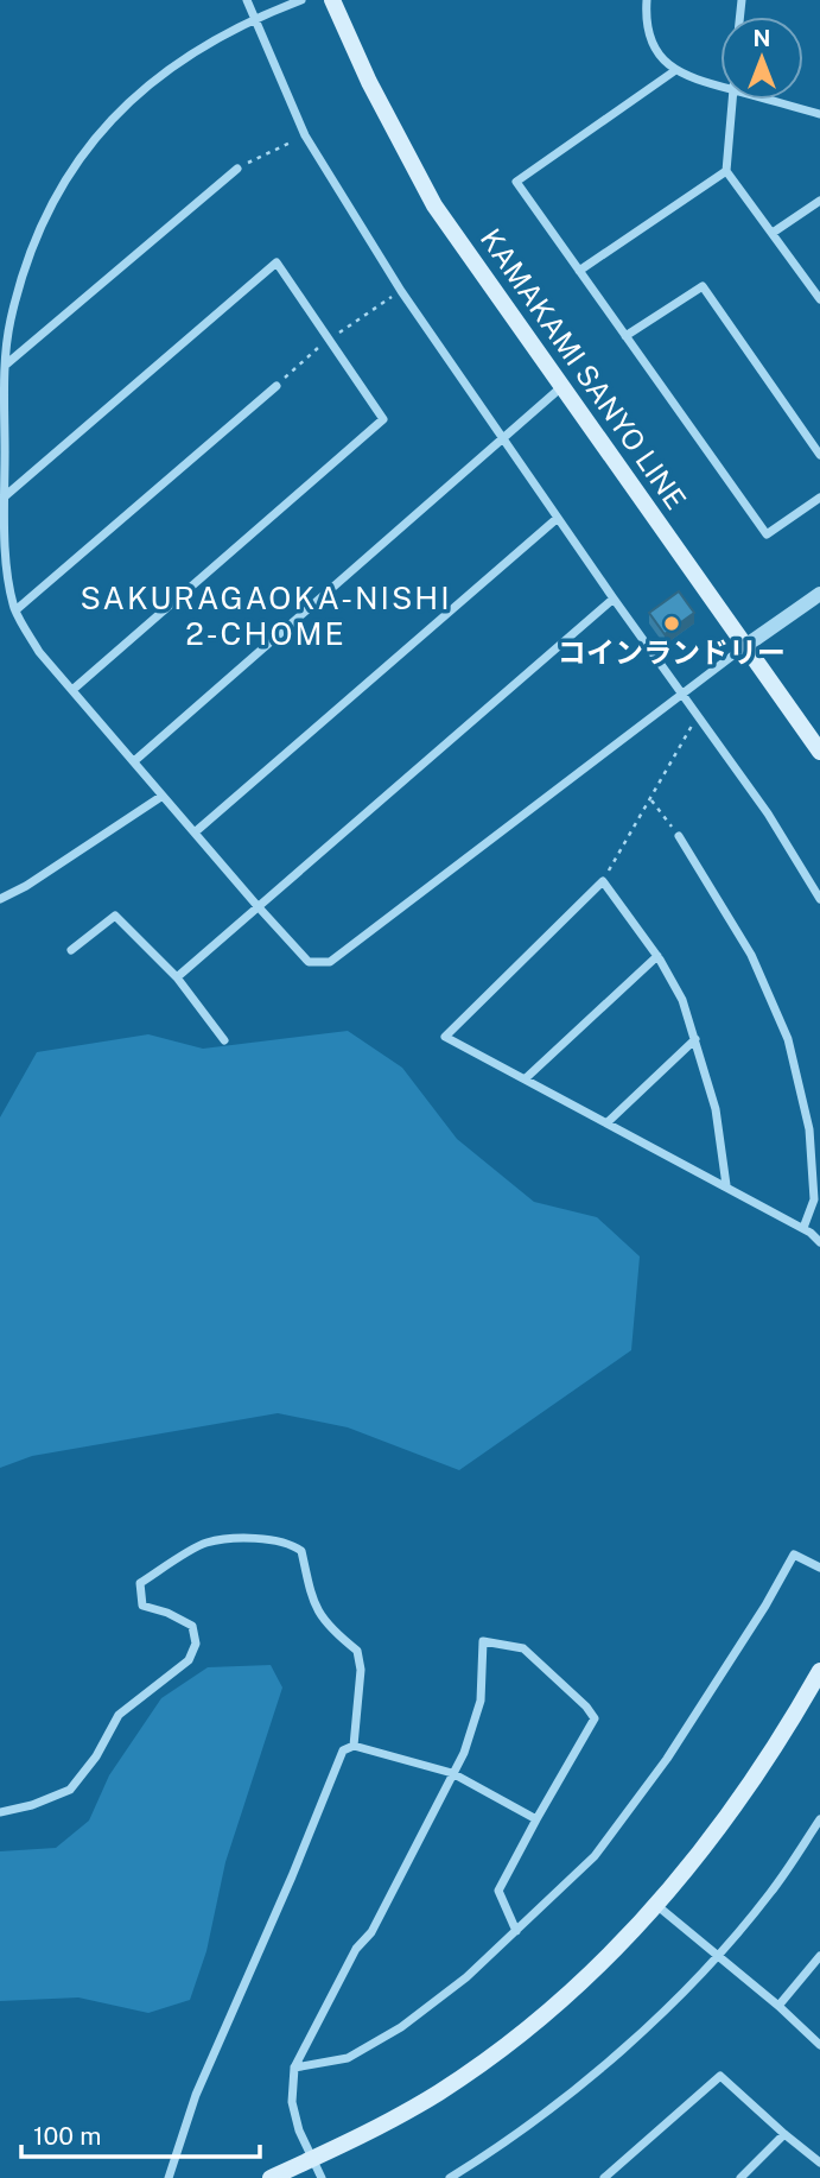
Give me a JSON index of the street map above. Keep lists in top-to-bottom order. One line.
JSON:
{"streets":{"main road":["KAMAKAMI SANYO LINE"]},"districts":["SAKURAGAOKA-NISHI 2-CHOME"],"places":["コインランドリー"],"scale_bar":"100 m","north":"top"}
